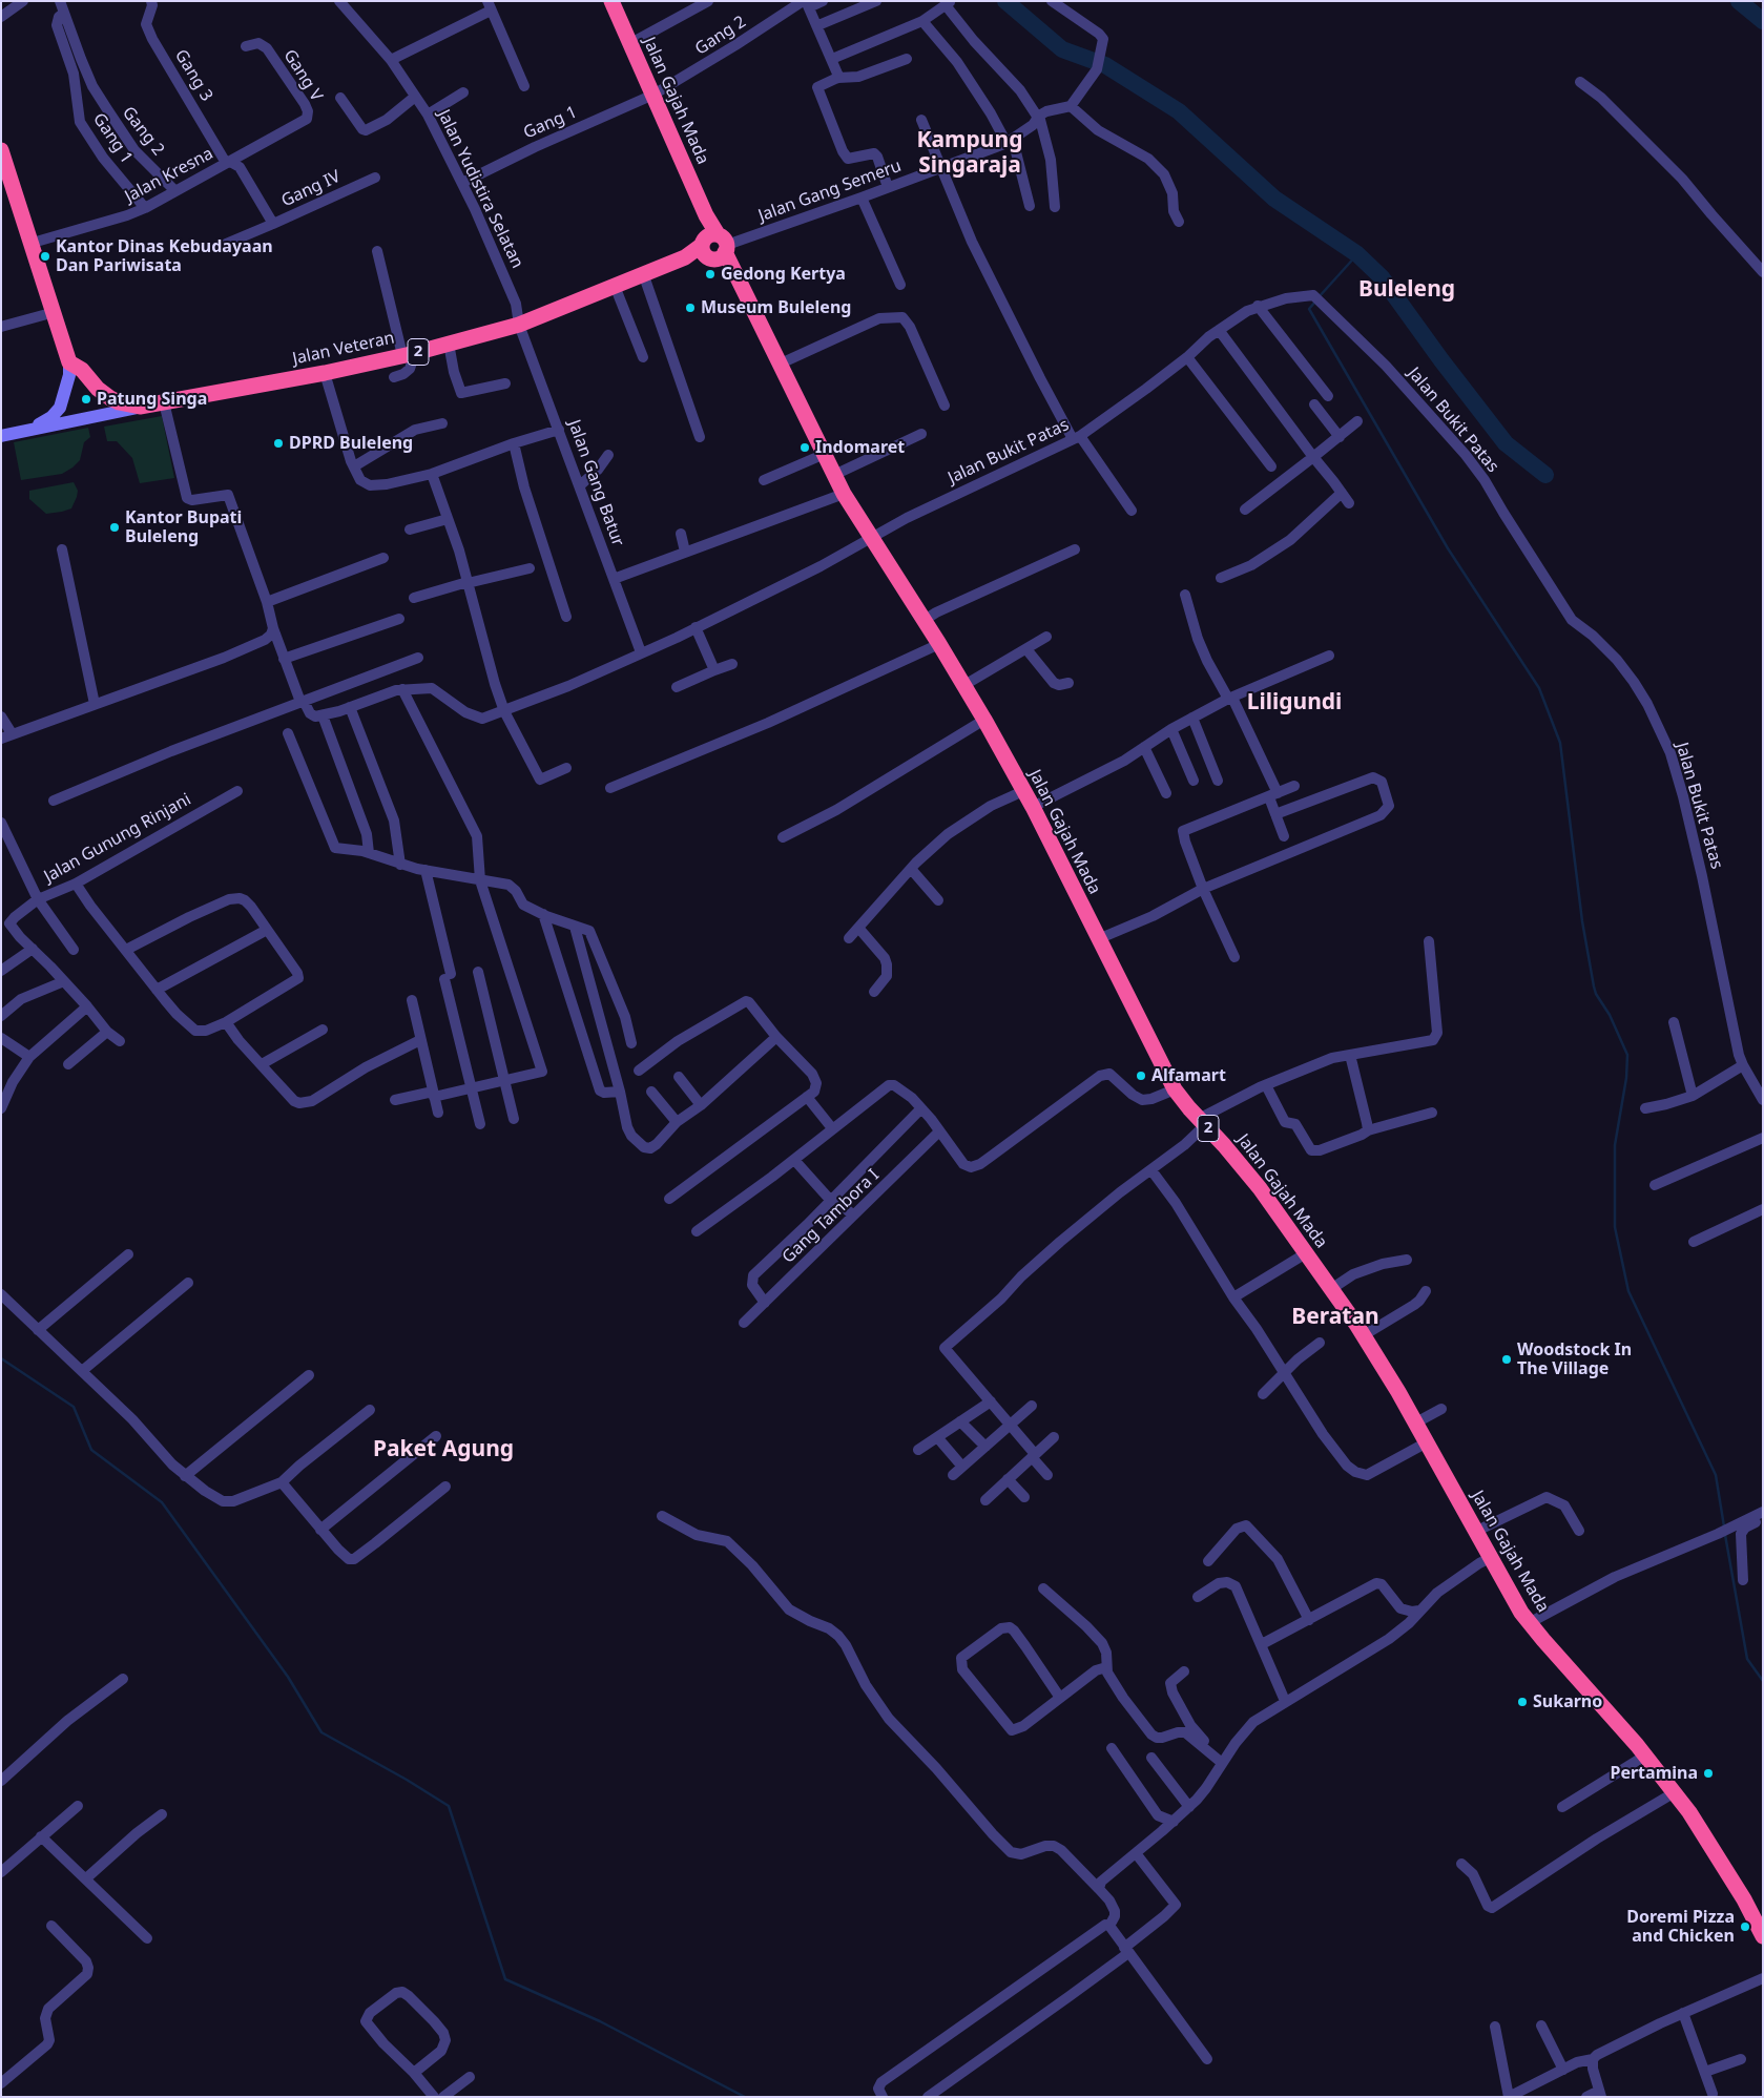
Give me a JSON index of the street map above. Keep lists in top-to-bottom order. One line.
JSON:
{"streets":{"highway":["Jalan Gajah Mada","Jalan Veteran","2"],"street":["Gang 2","Gang 3","Gang V","Gang 1","Jalan Kresna","Gang IV","Jalan Yudistira Selatan","Jalan Gang Semeru","Jalan Bukit Patas","Jalan Gang Batur","Jalan Gunung Rinjani","Gang Tambora I"]},"crossings":[["Gang 2","Jalan Gajah Mada"],["Gang 2","Gang 1"],["Gang 2","Jalan Kresna"],["Gang 3","Gang V"],["Gang 3","Jalan Kresna"],["Gang 3","Gang IV"],["Gang V","Jalan Kresna"],["Gang V","Gang IV"],["Jalan Gajah Mada","Gang 1"],["Jalan Gajah Mada","Jalan Gang Semeru"],["Jalan Gajah Mada","Jalan Veteran"],["Jalan Gajah Mada","Jalan Bukit Patas"],["Gang 1","Jalan Kresna"],["Gang 1","Jalan Yudistira Selatan"],["Jalan Kresna","Gang IV"],["Jalan Yudistira Selatan","Jalan Veteran"],["Jalan Yudistira Selatan","Jalan Gang Batur"],["Jalan Gang Semeru","Jalan Veteran"],["Jalan Veteran","2"],["Jalan Veteran","Jalan Gang Batur"]],"districts":["Kampung Singaraja","Buleleng","Liligundi","Beratan","Paket Agung"],"places":["Kantor Dinas Kebudayaan Dan Pariwisata","Gedong Kertya","Museum Buleleng","Patung Singa","DPRD Buleleng","Indomaret","Kantor Bupati Buleleng","Alfamart","Woodstock In The Village","Sukarno","Pertamina","Doremi Pizza and Chicken"]}
